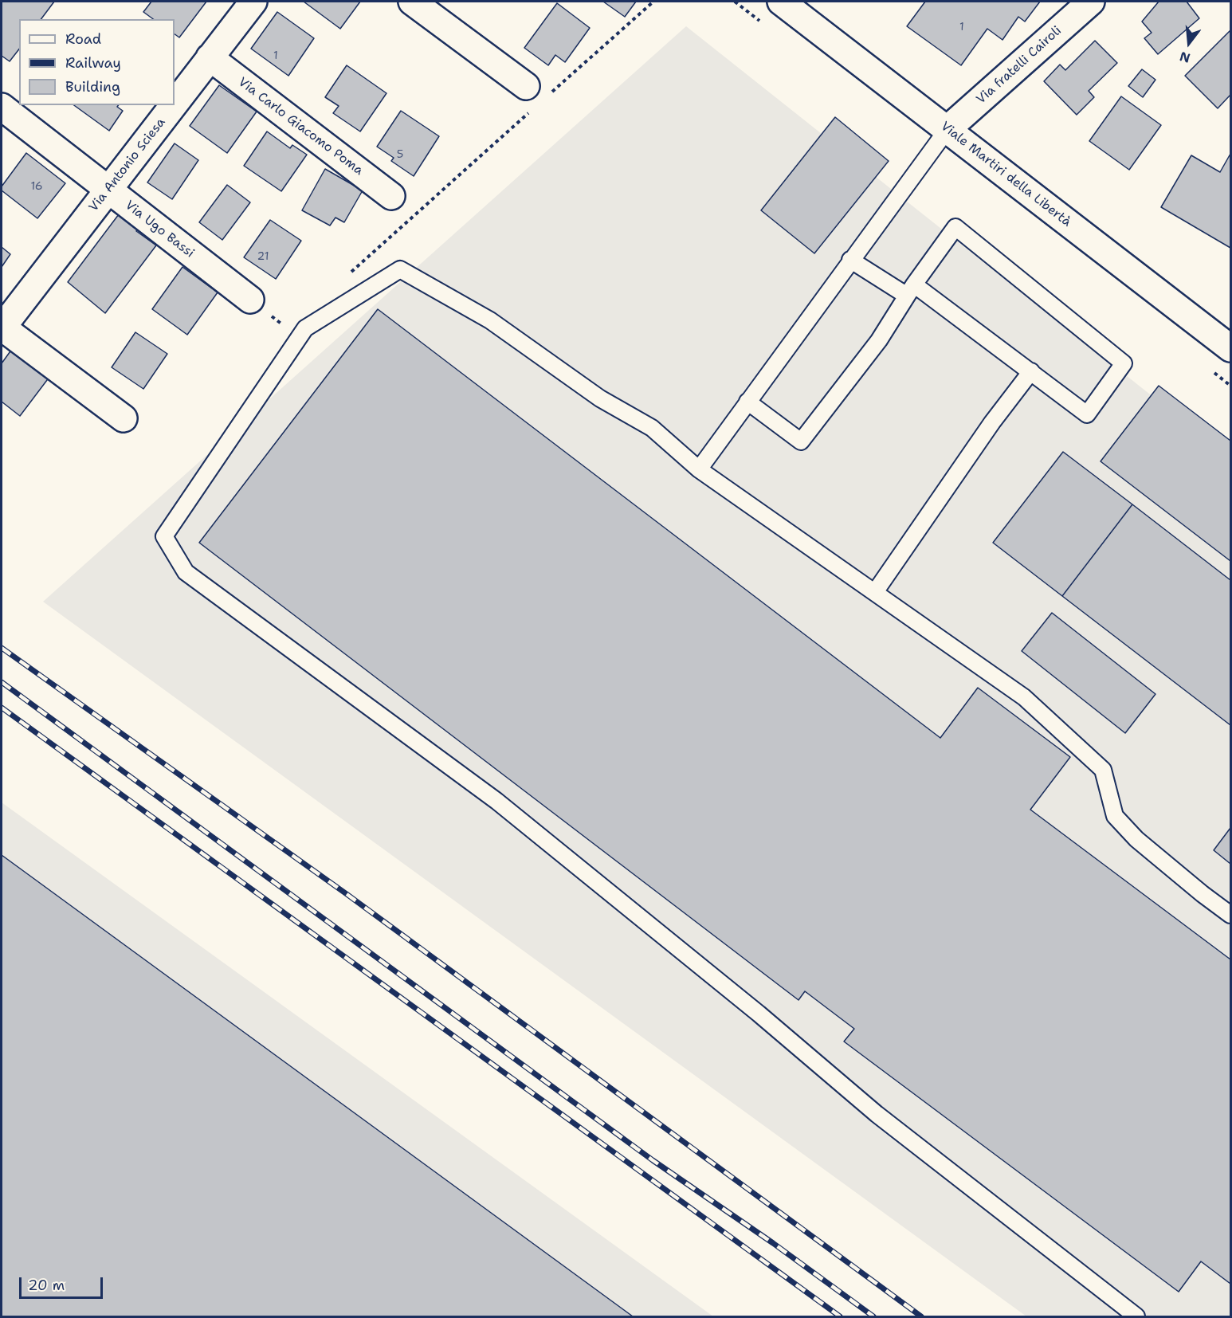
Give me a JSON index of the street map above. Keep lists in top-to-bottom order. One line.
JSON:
{"streets":{"street":["Via fratelli Cairoli","Via Carlo Giacomo Poma","Via Antonio Sciesa","Viale Martiri della Libertà","Via Ugo Bassi"]},"crossings":[["Via fratelli Cairoli","Viale Martiri della Libertà"],["Via Carlo Giacomo Poma","Via Antonio Sciesa"],["Via Antonio Sciesa","Via Ugo Bassi"]],"house_numbers":["1","1","5","16","21"],"legend":["Road","Railway","Building"],"scale_bar":"20 m","north":"bottom"}
